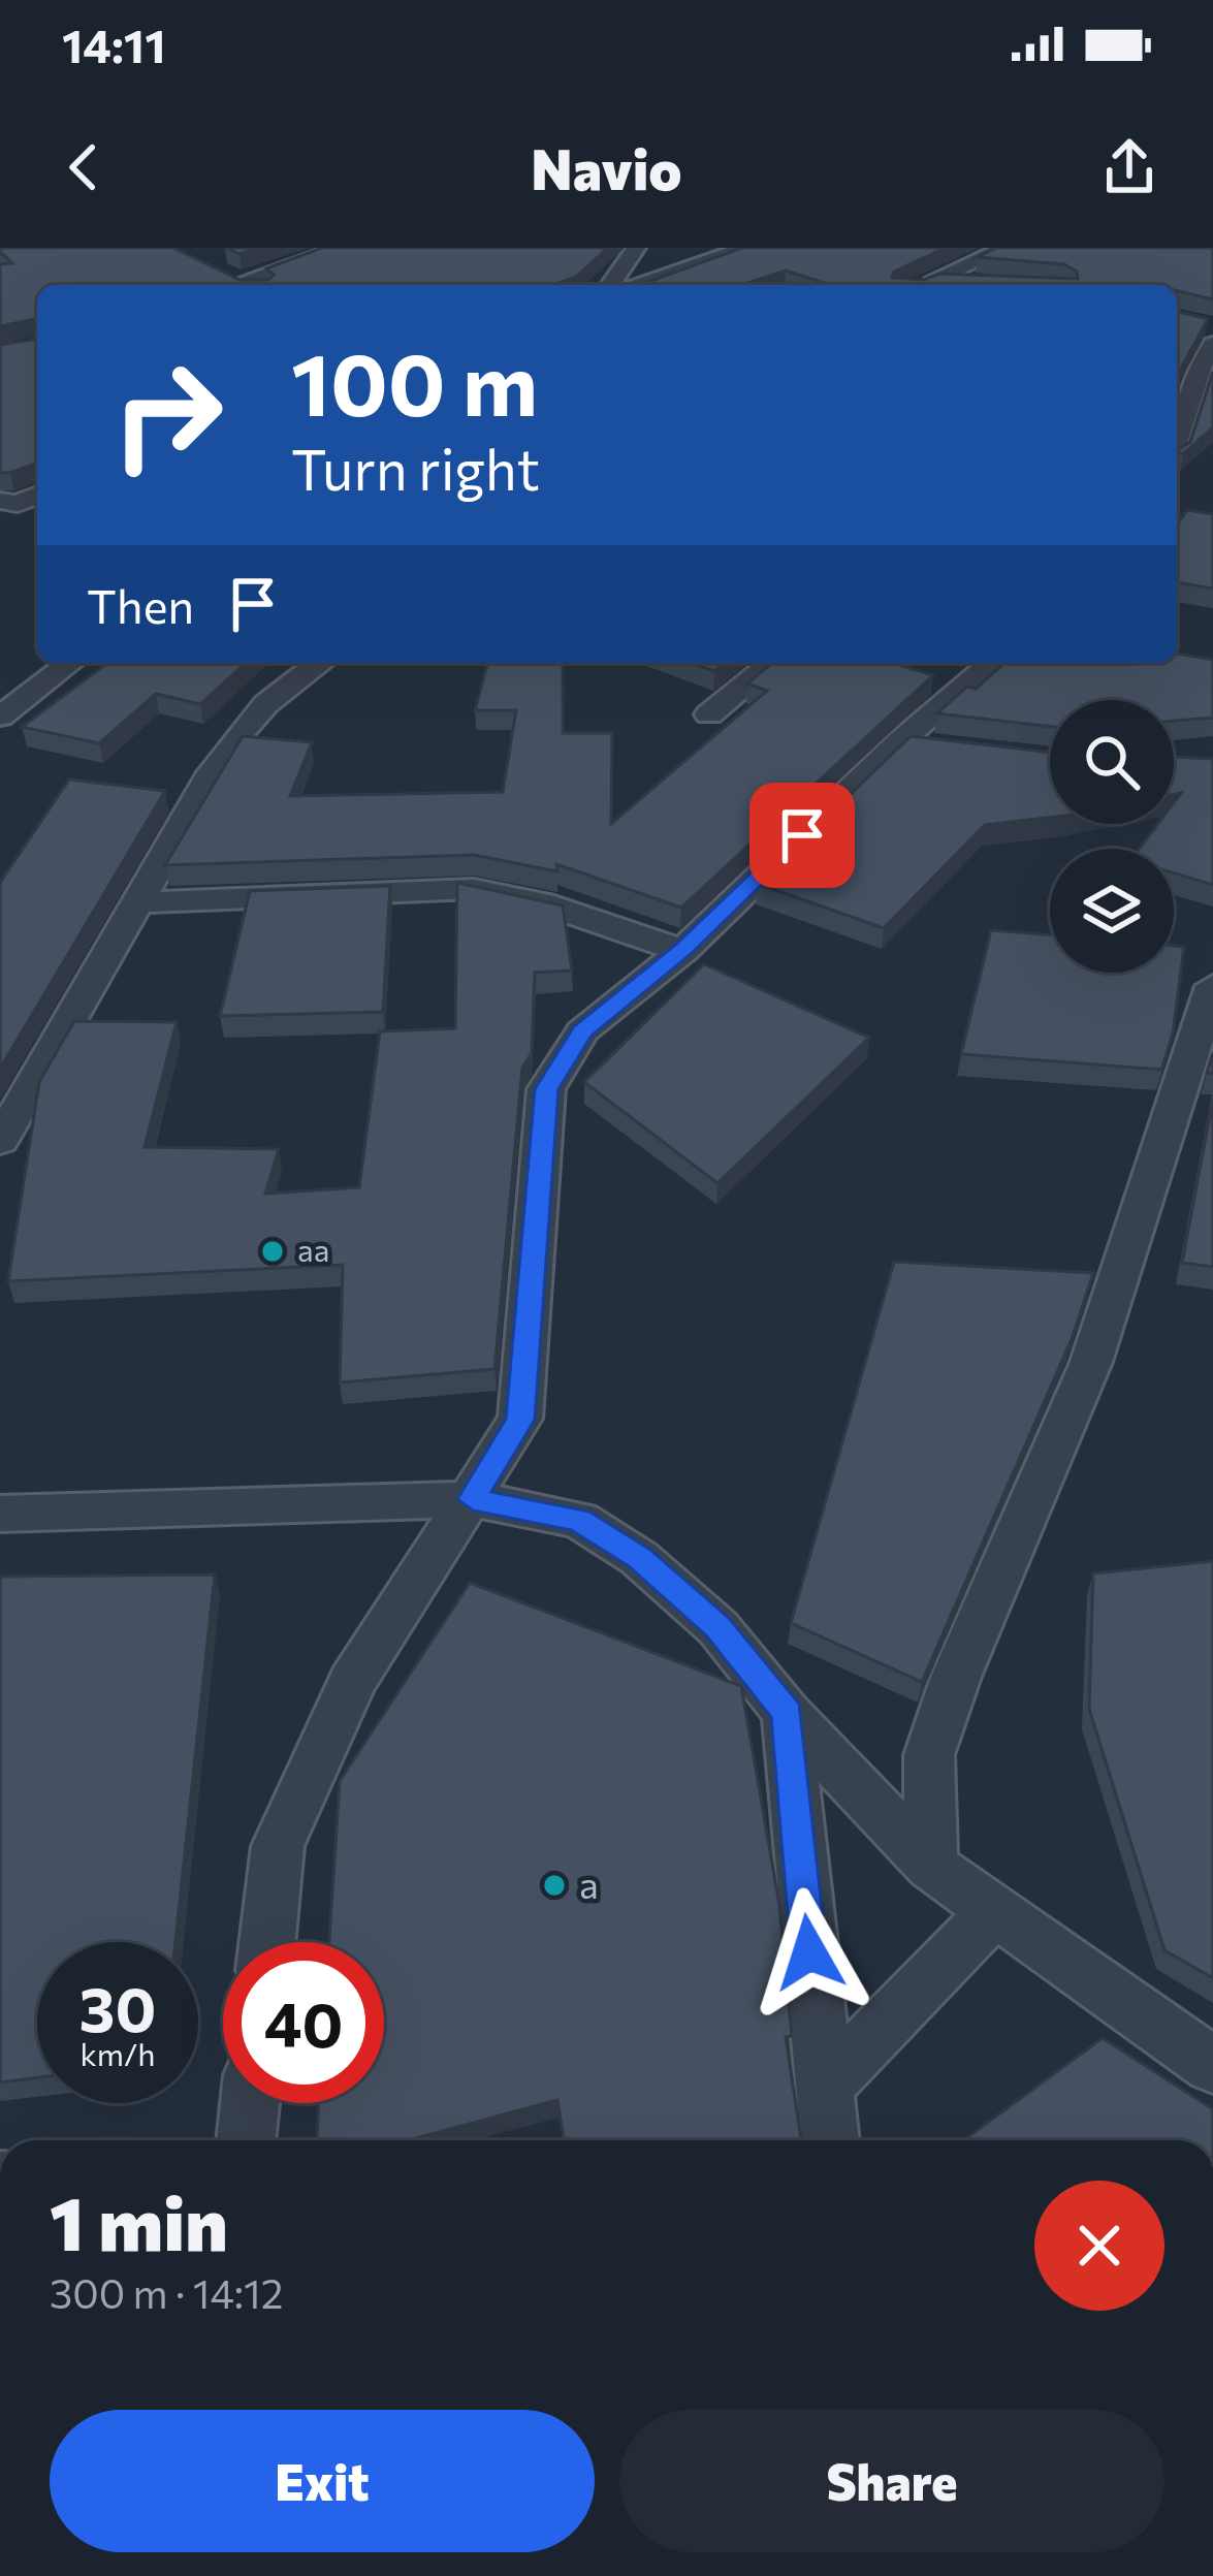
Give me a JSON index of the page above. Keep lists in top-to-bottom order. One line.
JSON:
{"places":["aa","a"],"page":{"status":"14:11","header":"Navio","turn":["100 m","Turn right"],"then":"Then","speed":"30 km/h","limit":"40","heading":["1 min","300 m · 14:12"],"buttons":["Exit","Share"]}}
